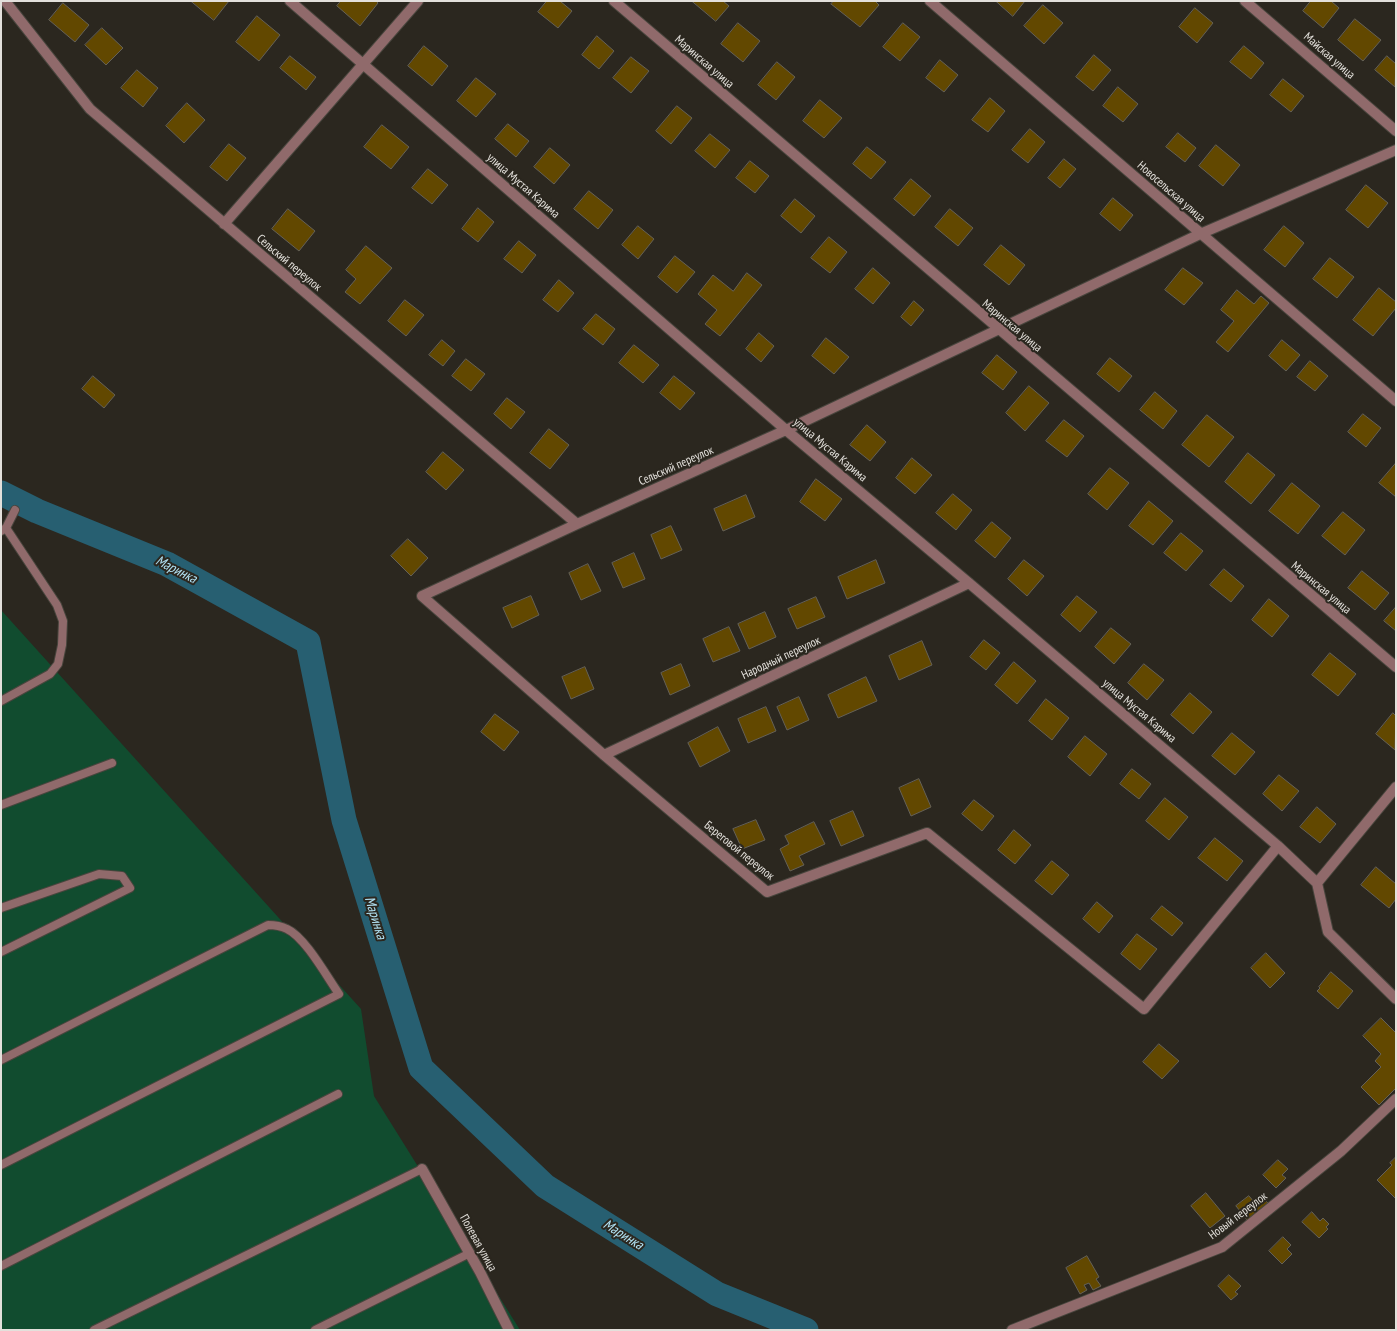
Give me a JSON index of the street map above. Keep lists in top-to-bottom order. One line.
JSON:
{"streets":{"street":["Майская улица","Маринская улица","улица Мустая Карима","Новосельская улица","Сельский переулок","Народный переулок","Береговой переулок","Новый переулок","Полевая улица"]},"crossings":[["Маринская улица","Сельский переулок"],["улица Мустая Карима","Сельский переулок"],["улица Мустая Карима","Народный переулок"],["улица Мустая Карима","Береговой переулок"],["Новосельская улица","Сельский переулок"],["Сельский переулок","Береговой переулок"],["Народный переулок","Береговой переулок"]],"water":["Маринка"]}
